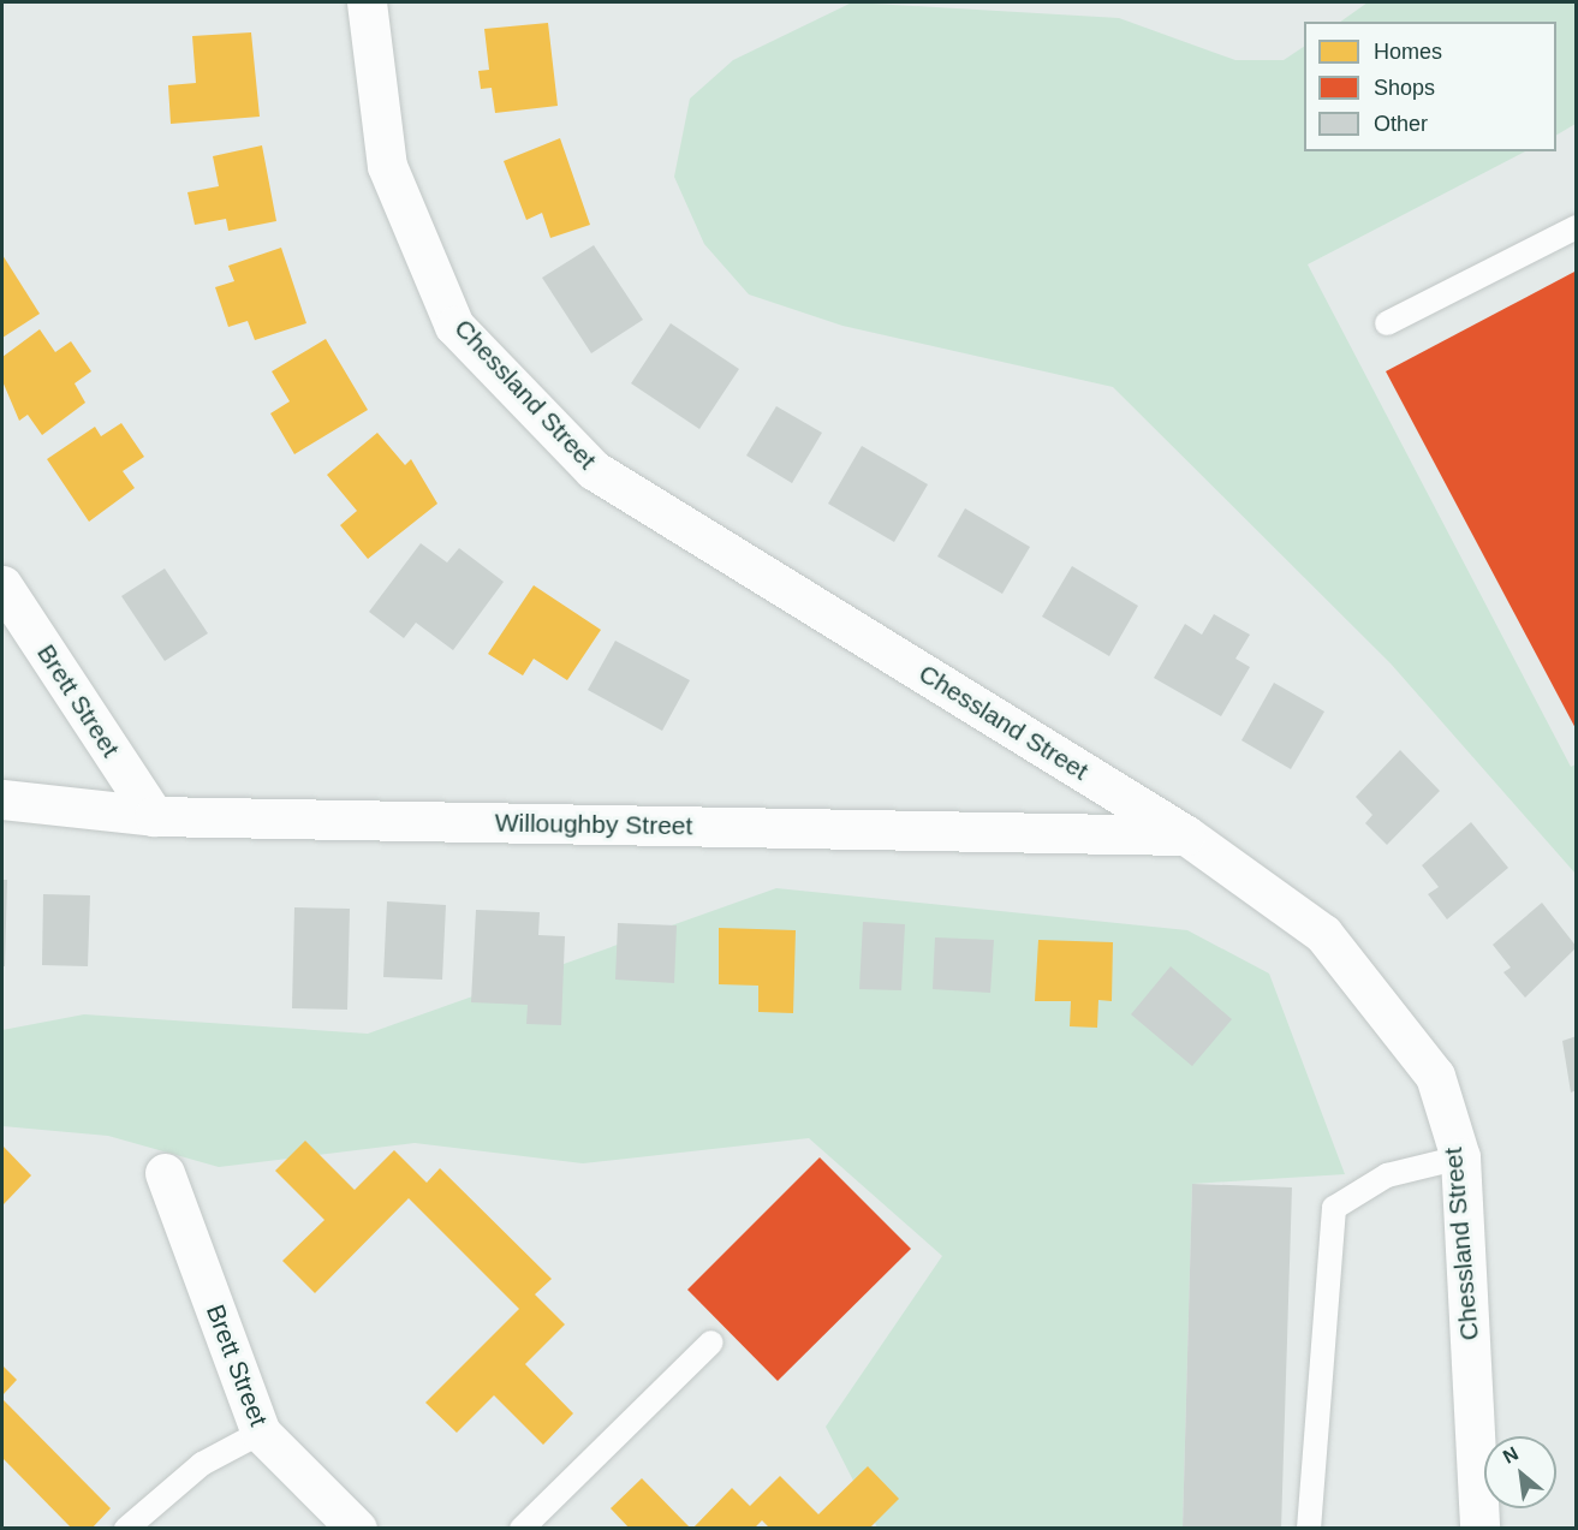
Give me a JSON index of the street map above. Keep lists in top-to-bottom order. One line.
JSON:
{"streets":{"street":["Chessland Street","Brett Street","Willoughby Street"]},"crossings":[["Chessland Street","Willoughby Street"],["Brett Street","Willoughby Street"]],"legend":["Homes","Shops","Other"],"north":"top left"}
